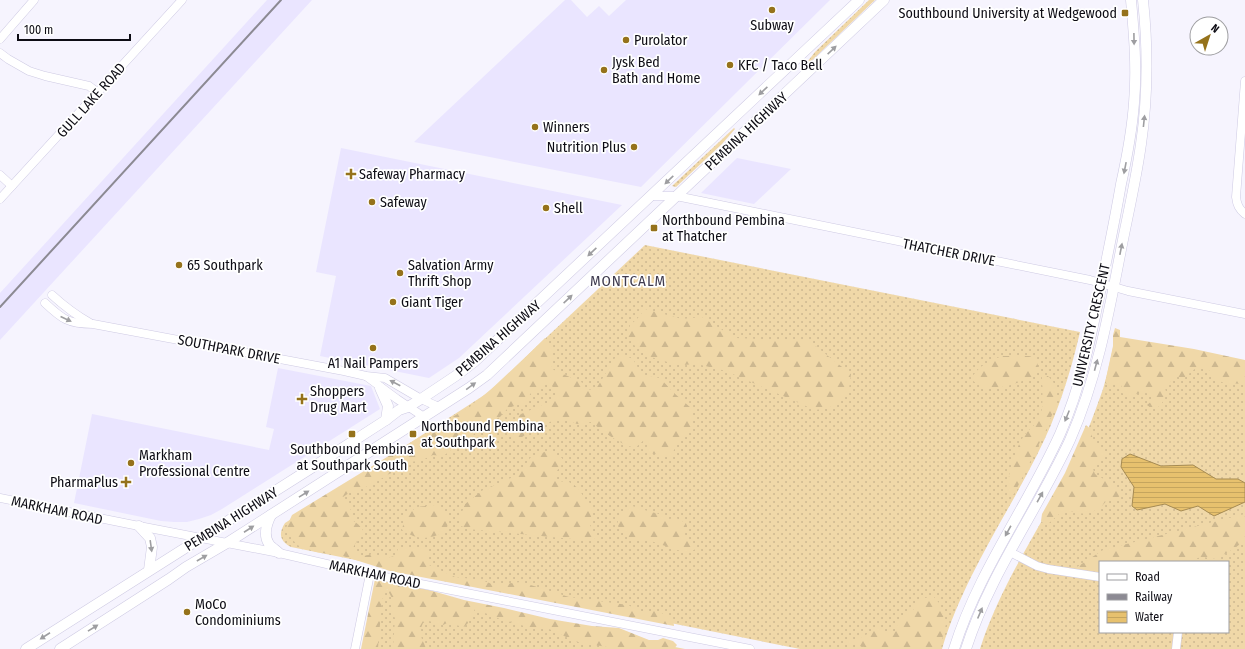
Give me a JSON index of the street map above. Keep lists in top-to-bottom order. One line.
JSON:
{"streets":{"main road":["PEMBINA HIGHWAY","UNIVERSITY CRESCENT"],"street":["GULL LAKE ROAD","THATCHER DRIVE","SOUTHPARK DRIVE","MARKHAM ROAD"]},"crossings":[["PEMBINA HIGHWAY","THATCHER DRIVE"],["PEMBINA HIGHWAY","SOUTHPARK DRIVE"],["PEMBINA HIGHWAY","MARKHAM ROAD"],["THATCHER DRIVE","UNIVERSITY CRESCENT"]],"districts":["MONTCALM"],"places":{"other":["Subway","Purolator","KFC / Taco Bell","Jysk Bed Bath and Home","Winners","Nutrition Plus","Safeway","Shell","65 Southpark","Salvation Army Thrift Shop","Giant Tiger","A1 Nail Pampers","Markham Professional Centre","MoCo Condominiums"],"transit":["Southbound University at Wedgewood","Northbound Pembina at Thatcher","Southbound Pembina at Southpark South","Northbound Pembina at Southpark"],"health":["Safeway Pharmacy","Shoppers Drug Mart","PharmaPlus"]},"legend":["Road","Railway","Water"],"scale_bar":"100 m","north":"top right"}
